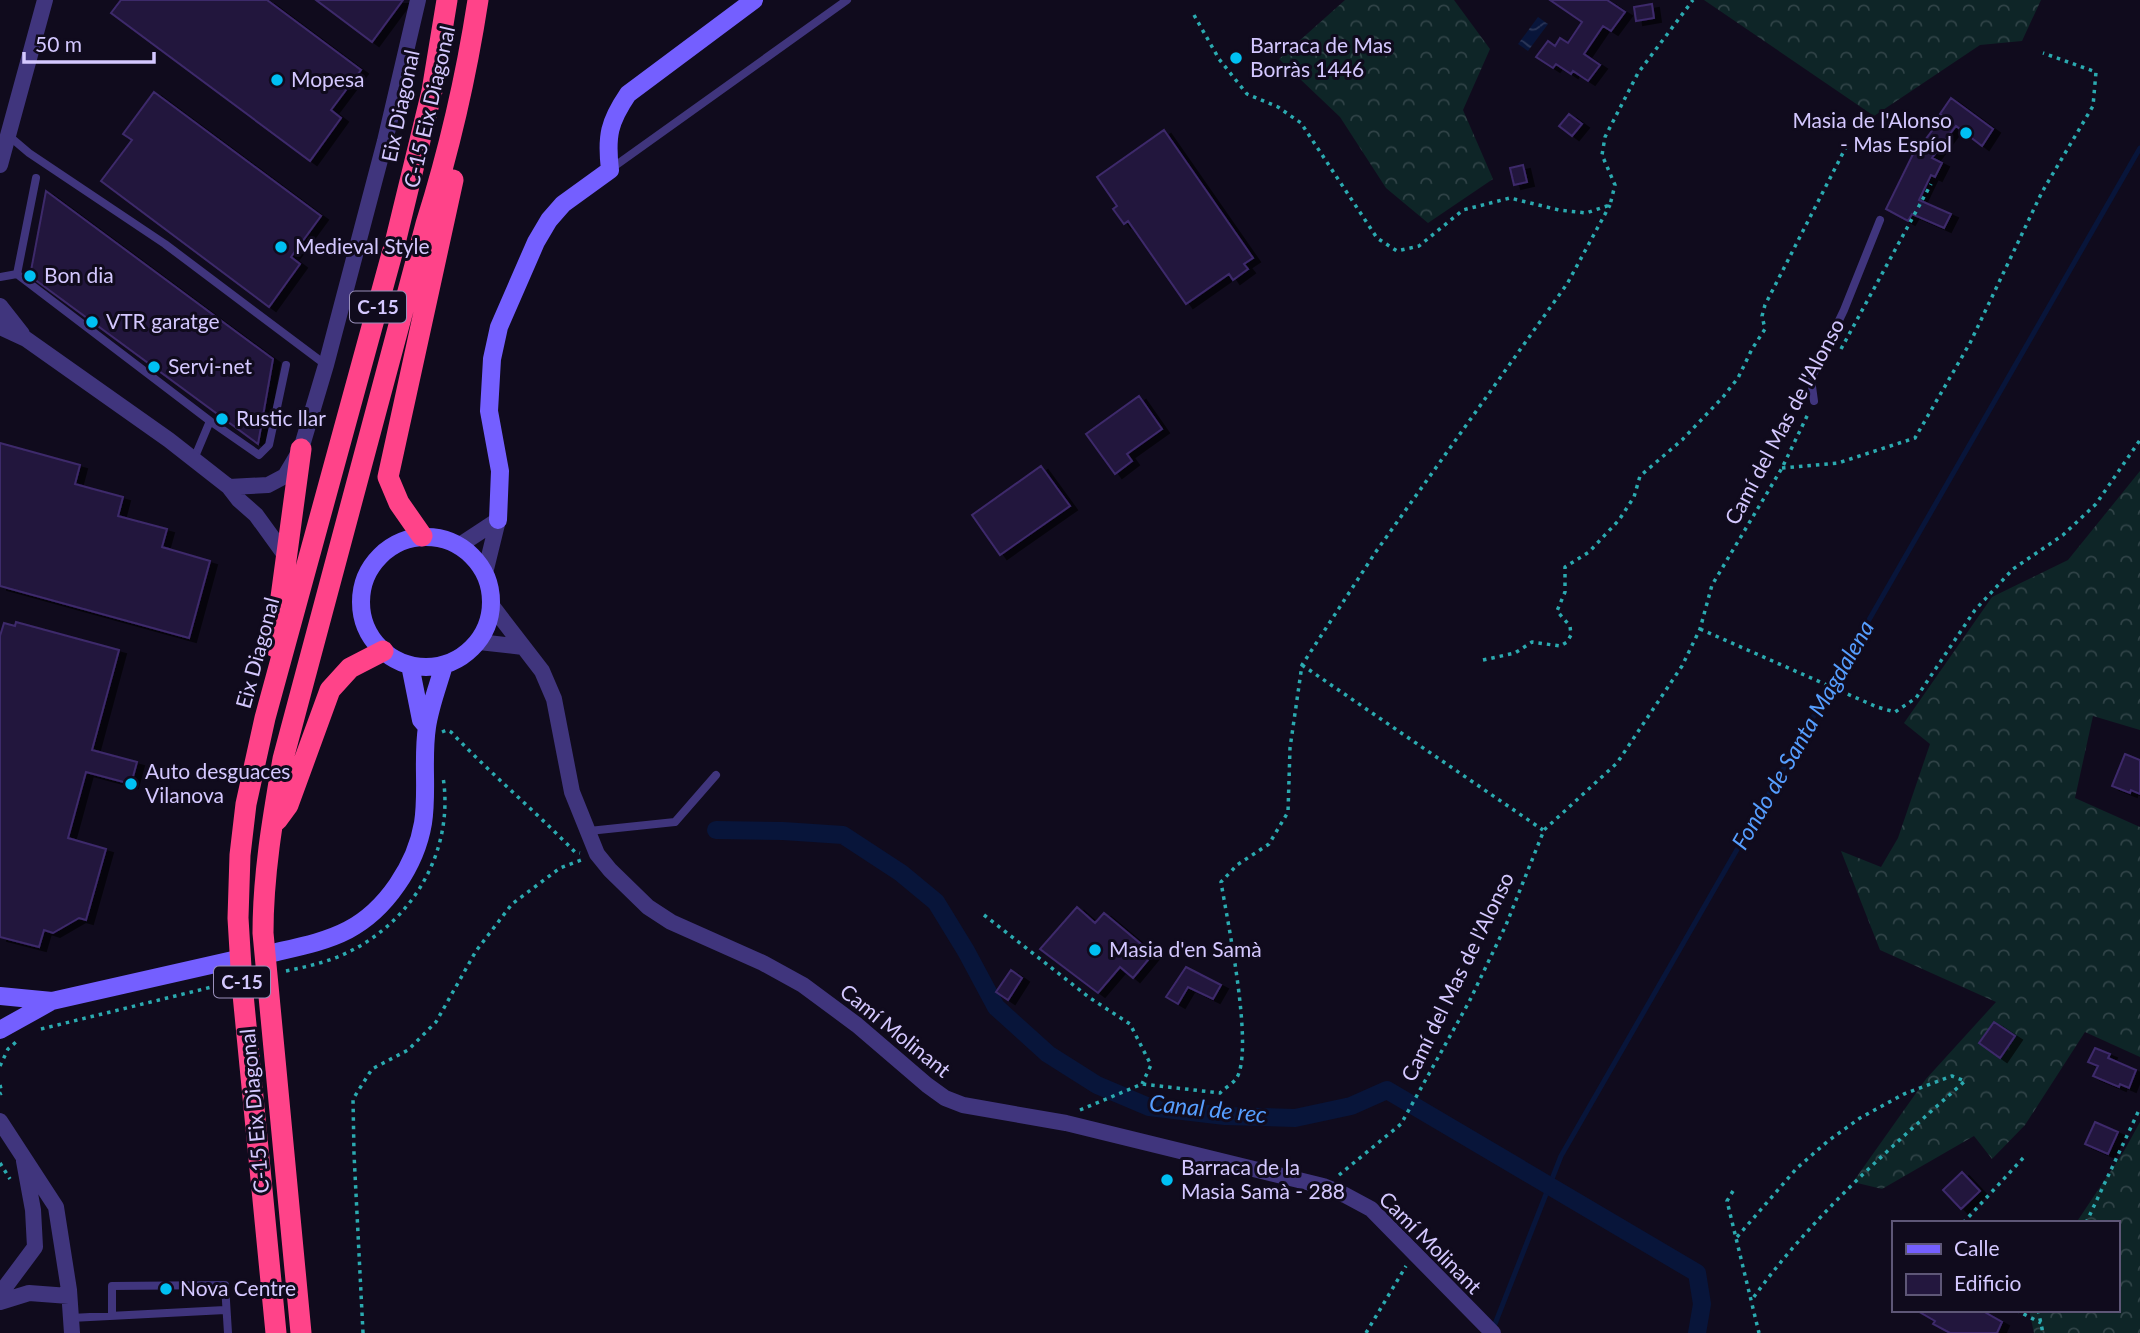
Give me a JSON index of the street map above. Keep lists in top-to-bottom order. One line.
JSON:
{"streets":{"highway":["Eix Diagonal","C-15 Eix Diagonal","C-15"],"street":["Camí Molinant"],"path":["Camí del Mas de l'Alonso"]},"crossings":[["C-15 Eix Diagonal","C-15"],["C-15","Camí Molinant"],["Camí del Mas de l'Alonso","Camí Molinant"]],"water":["Fondo de Santa Magdalena","Canal de rec"],"places":["Barraca de Mas Borràs 1446","Mopesa","Masia de l'Alonso - Mas Espíol","Medieval Style","Bon dia","VTR garatge","Servi-net","Rustic llar","Auto desguaces Vilanova","Masia d'en Samà","Barraca de la Masia Samà - 288","Nova Centre"],"legend":["Calle","Edificio"],"scale_bar":"50 m"}
